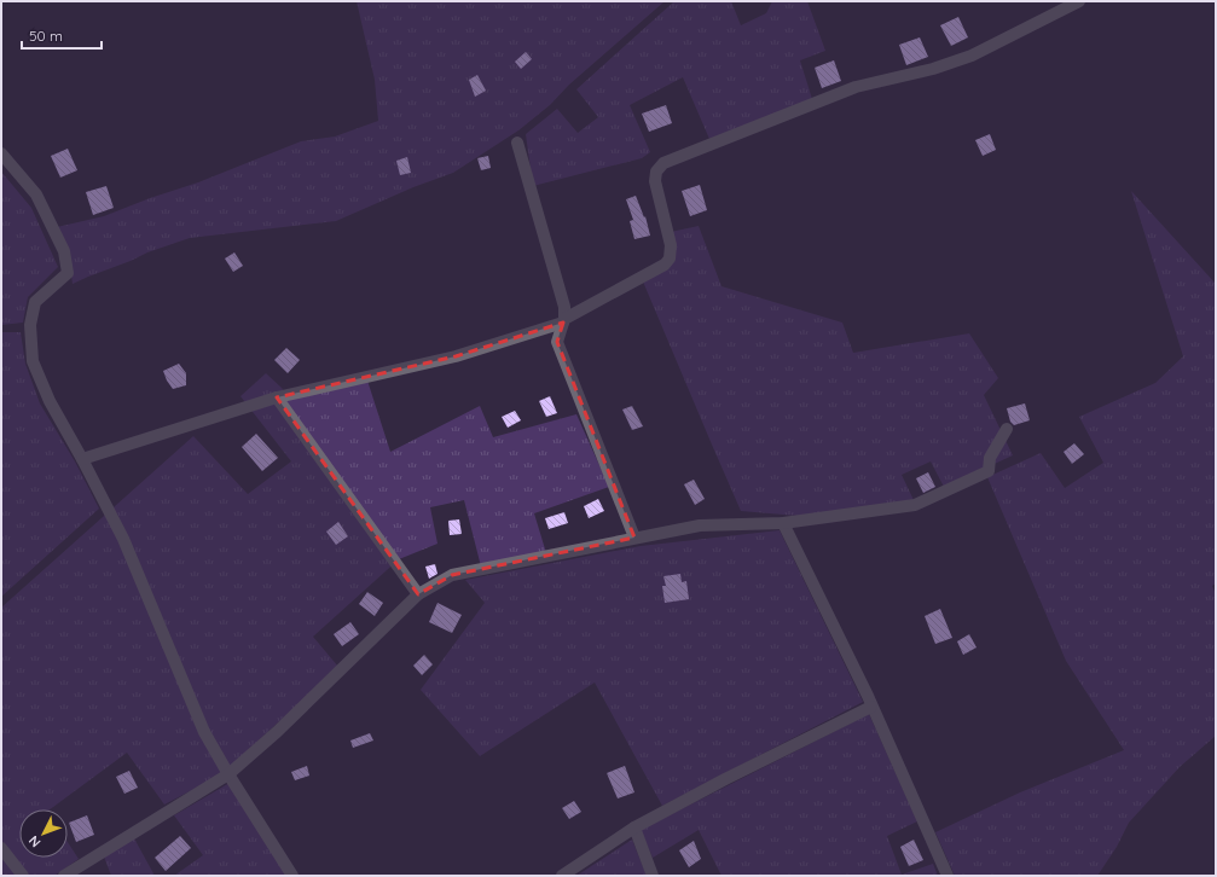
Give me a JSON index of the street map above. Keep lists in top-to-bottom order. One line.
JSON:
{"scale_bar":"50 m","north":"bottom left"}
